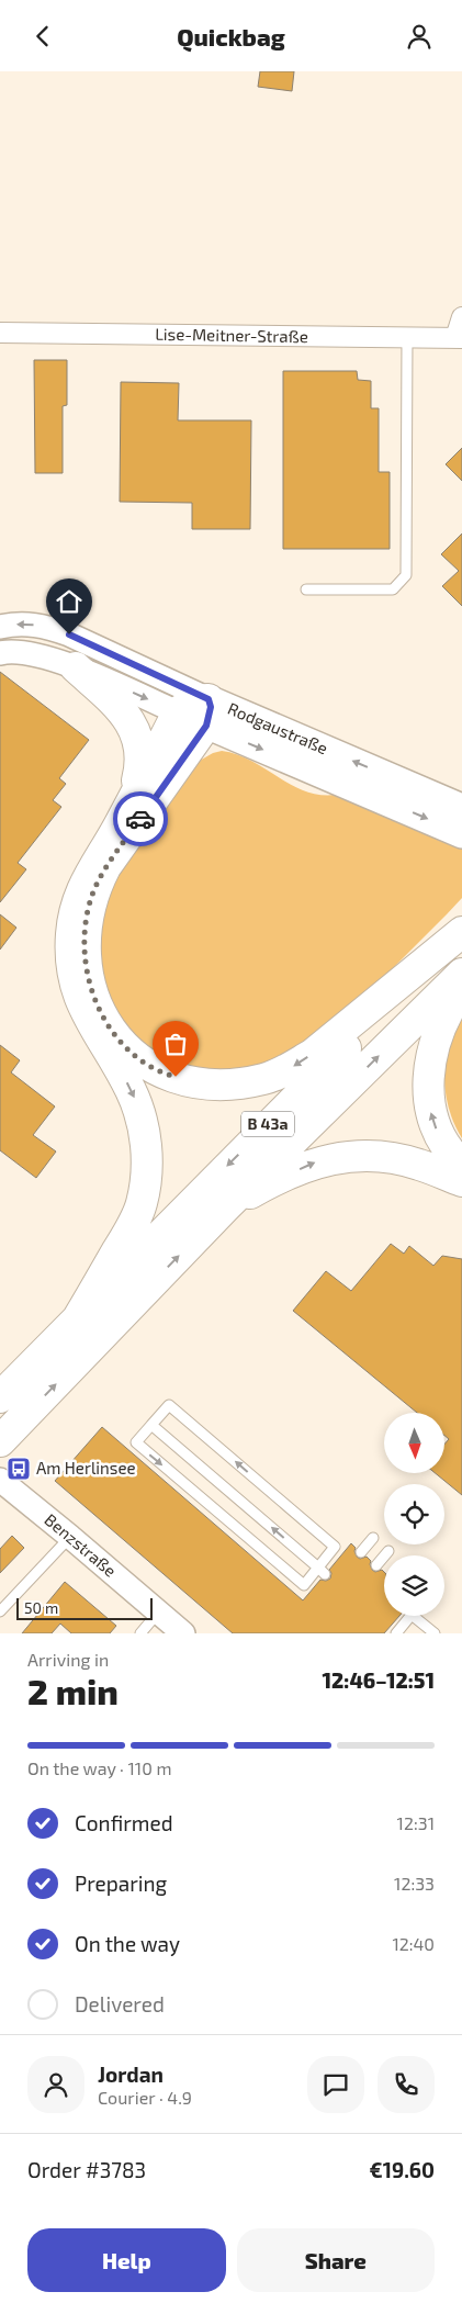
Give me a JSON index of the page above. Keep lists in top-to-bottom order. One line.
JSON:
{"streets":{"highway":["B 43a"],"main road":["Rodgaustraße"],"street":["Lise-Meitner-Straße","Benzstraße"]},"places":{"bus stop":["Am Herlinsee"]},"scale_bar":"50 m","north":"bottom","page":{"header":"Quickbag","scale":"50 m","heading":["2 min","Arriving in","12:46–12:51"],"panel":["Jordan","Courier · 4.9","Order #3783","€19.60"],"bar":"On the way · 110 m","list":[["Confirmed","12:31"],["Preparing","12:33"],["On the way","12:40"],"Delivered"],"buttons":["Help","Share"]}}
